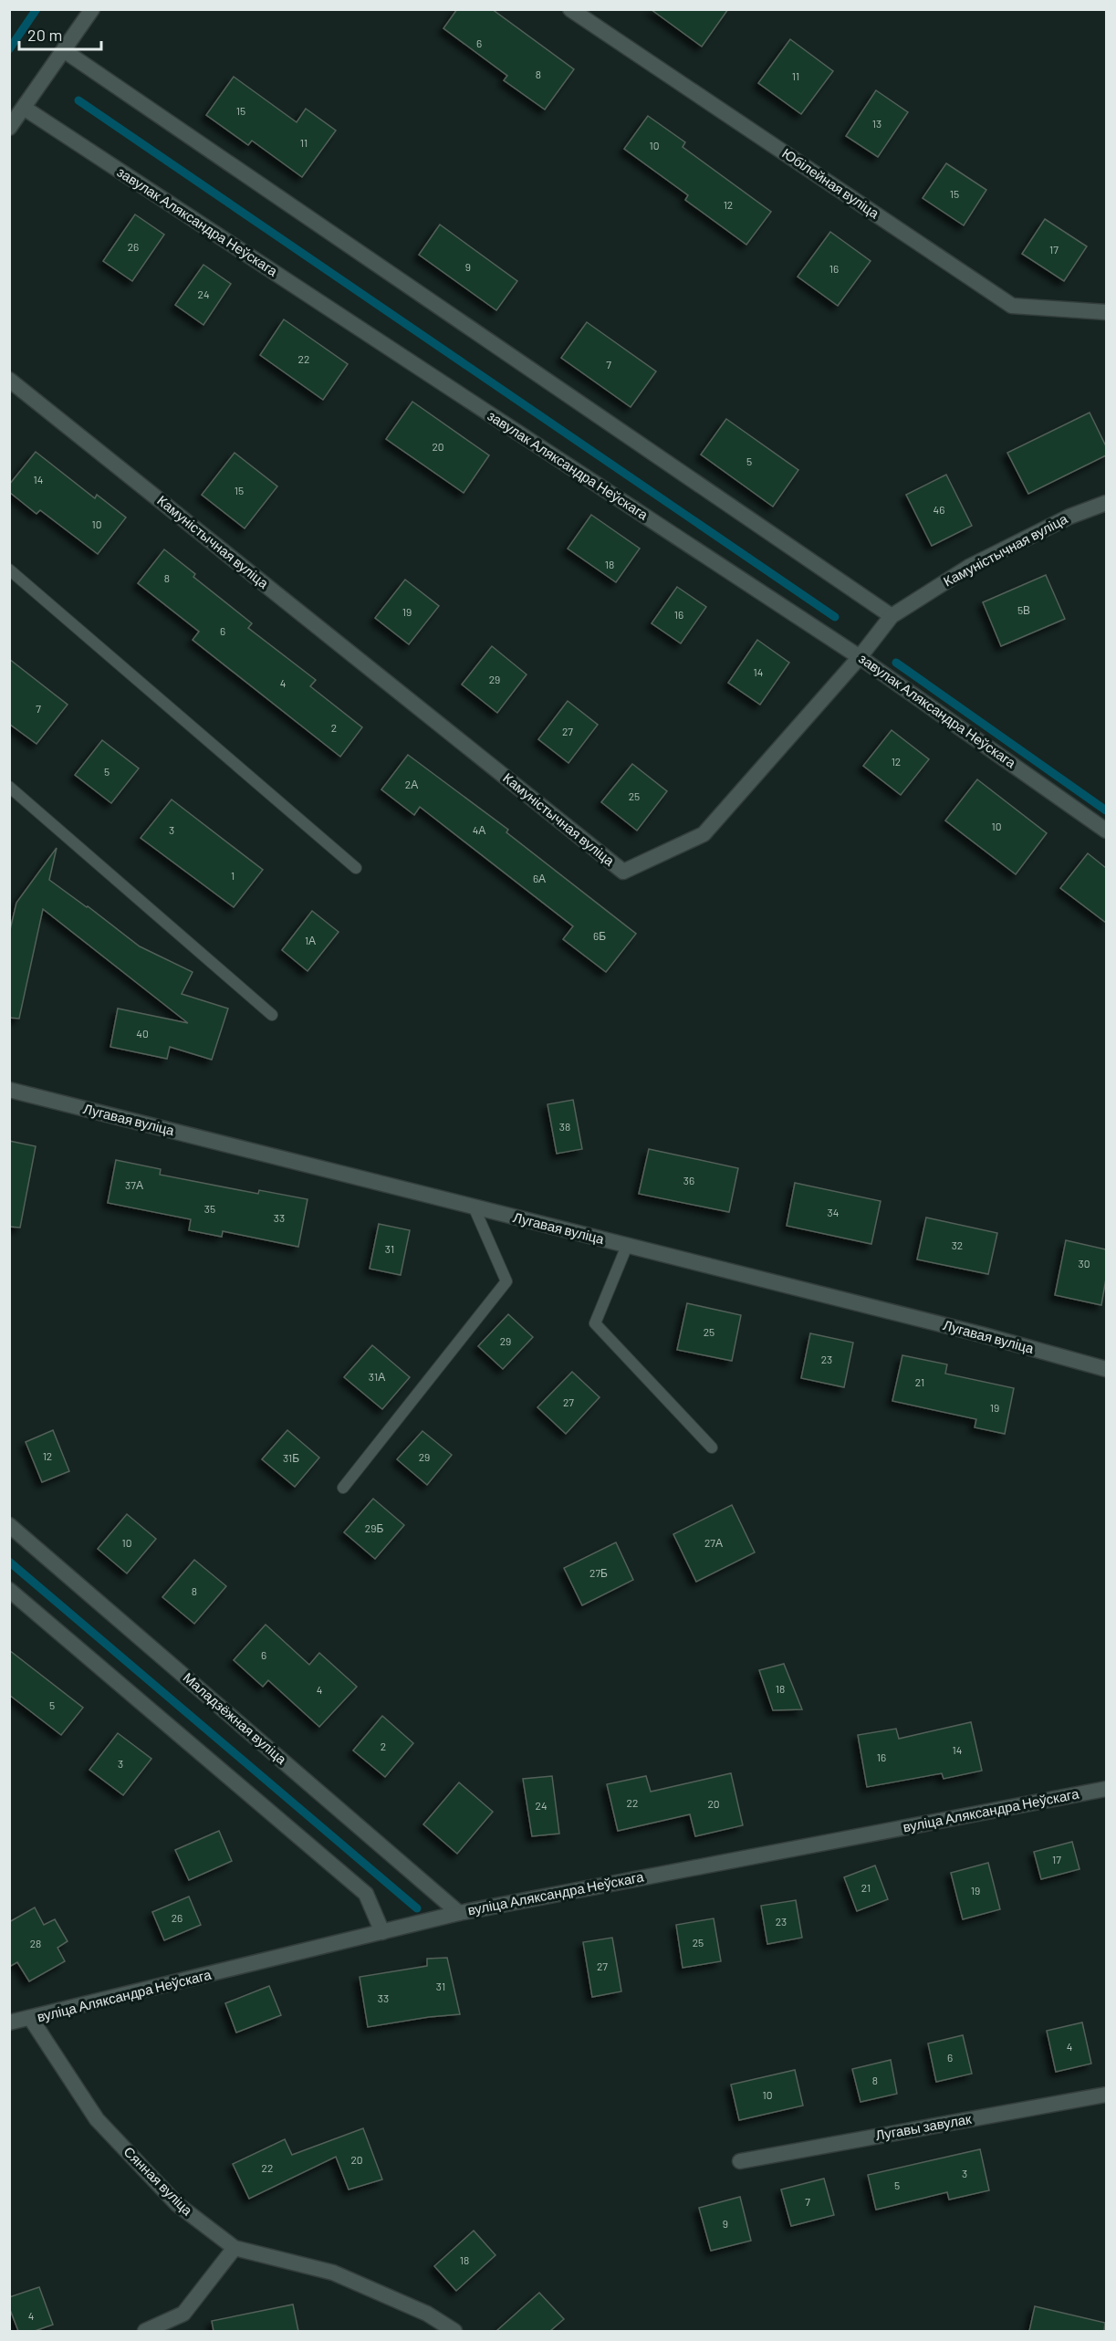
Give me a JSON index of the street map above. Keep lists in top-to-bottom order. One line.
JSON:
{"streets":{"street":["Юбілейная вуліца","завулак Аляксандра Неўскага","Камуністычная вуліца","Лугавая вуліца","Маладзёжная вуліца","вуліца Аляксандра Неўскага","Лугавы завулак","Сянная вуліца"]},"crossings":[["завулак Аляксандра Неўскага","Камуністычная вуліца"],["Маладзёжная вуліца","вуліца Аляксандра Неўскага"],["вуліца Аляксандра Неўскага","Сянная вуліца"]],"house_numbers":["6","8","11","15","13","11","10","15","12","26","17","9","16","24","22","7","20","5","14","15","46","10","18","8","5В","19","16","6","14","29","4","7","2","27","12","5","2А","25","10","3","4А","1","6А","6Б","1А","40","38","36","37А","35","34","33","32","31","30","25","29","23","31А","21","27","19","12","29","31Б","29Б","10","27А","27Б","8","6","18","4","5","2","14","16","3","22","20","24","17","21","19","26","23","25","28","27","31","33","4","6","8","10","20","22","3","5","7","9","18","4"],"scale_bar":"20 m"}
